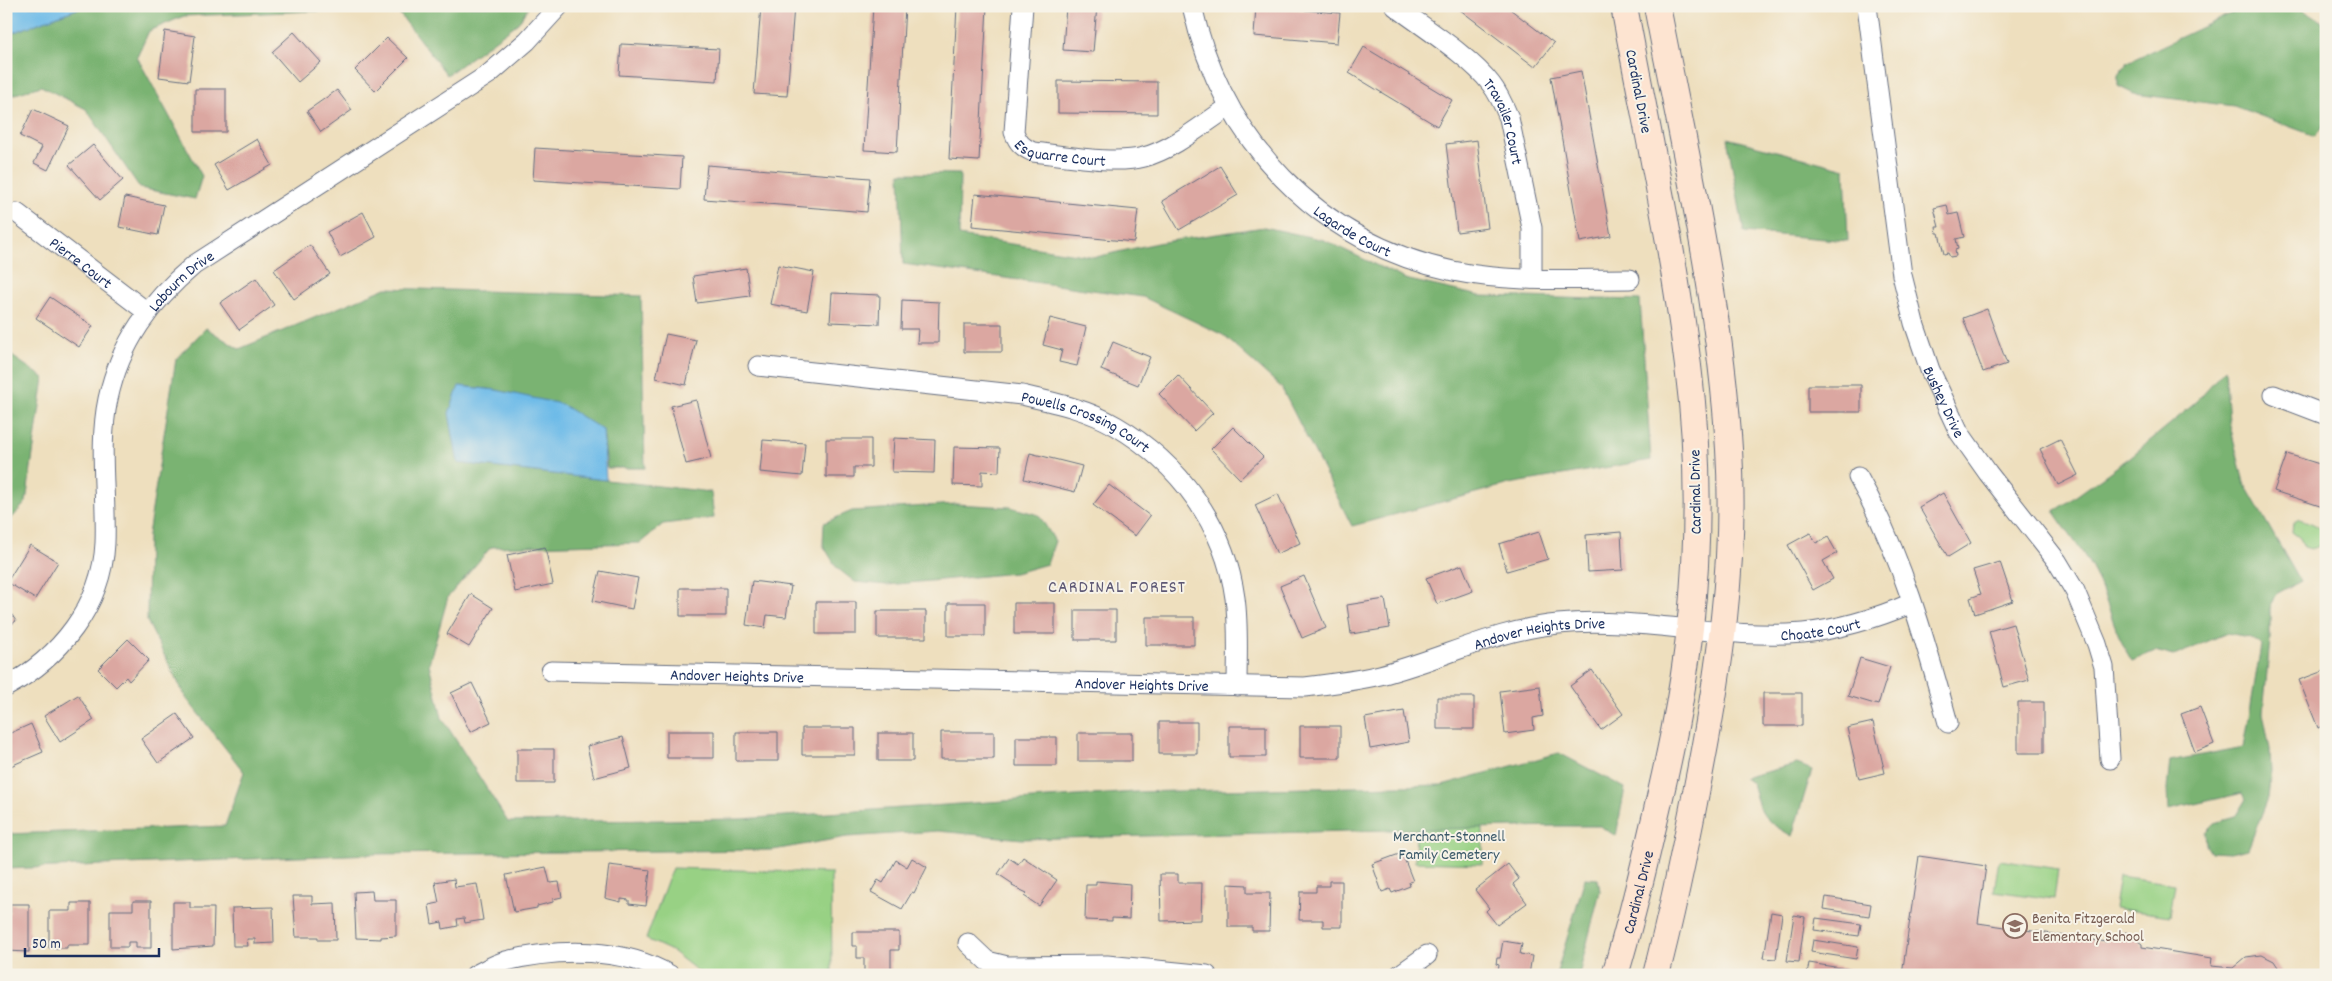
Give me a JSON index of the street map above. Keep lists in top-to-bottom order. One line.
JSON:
{"streets":{"main road":["Cardinal Drive"],"street":["Travailer Court","Esquarre Court","Lagarde Court","Pierre Court","Labourn Drive","Bushey Drive","Powells Crossing Court","Choate Court","Andover Heights Drive"]},"crossings":[["Cardinal Drive","Choate Court"],["Cardinal Drive","Andover Heights Drive"],["Travailer Court","Lagarde Court"],["Esquarre Court","Lagarde Court"],["Pierre Court","Labourn Drive"],["Powells Crossing Court","Andover Heights Drive"],["Choate Court","Andover Heights Drive"]],"districts":["CARDINAL FOREST"],"parks":["Merchant-Stonnell Family Cemetery"],"places":{"school or university":["Benita Fitzgerald Elementary School"]},"scale_bar":"50 m"}
